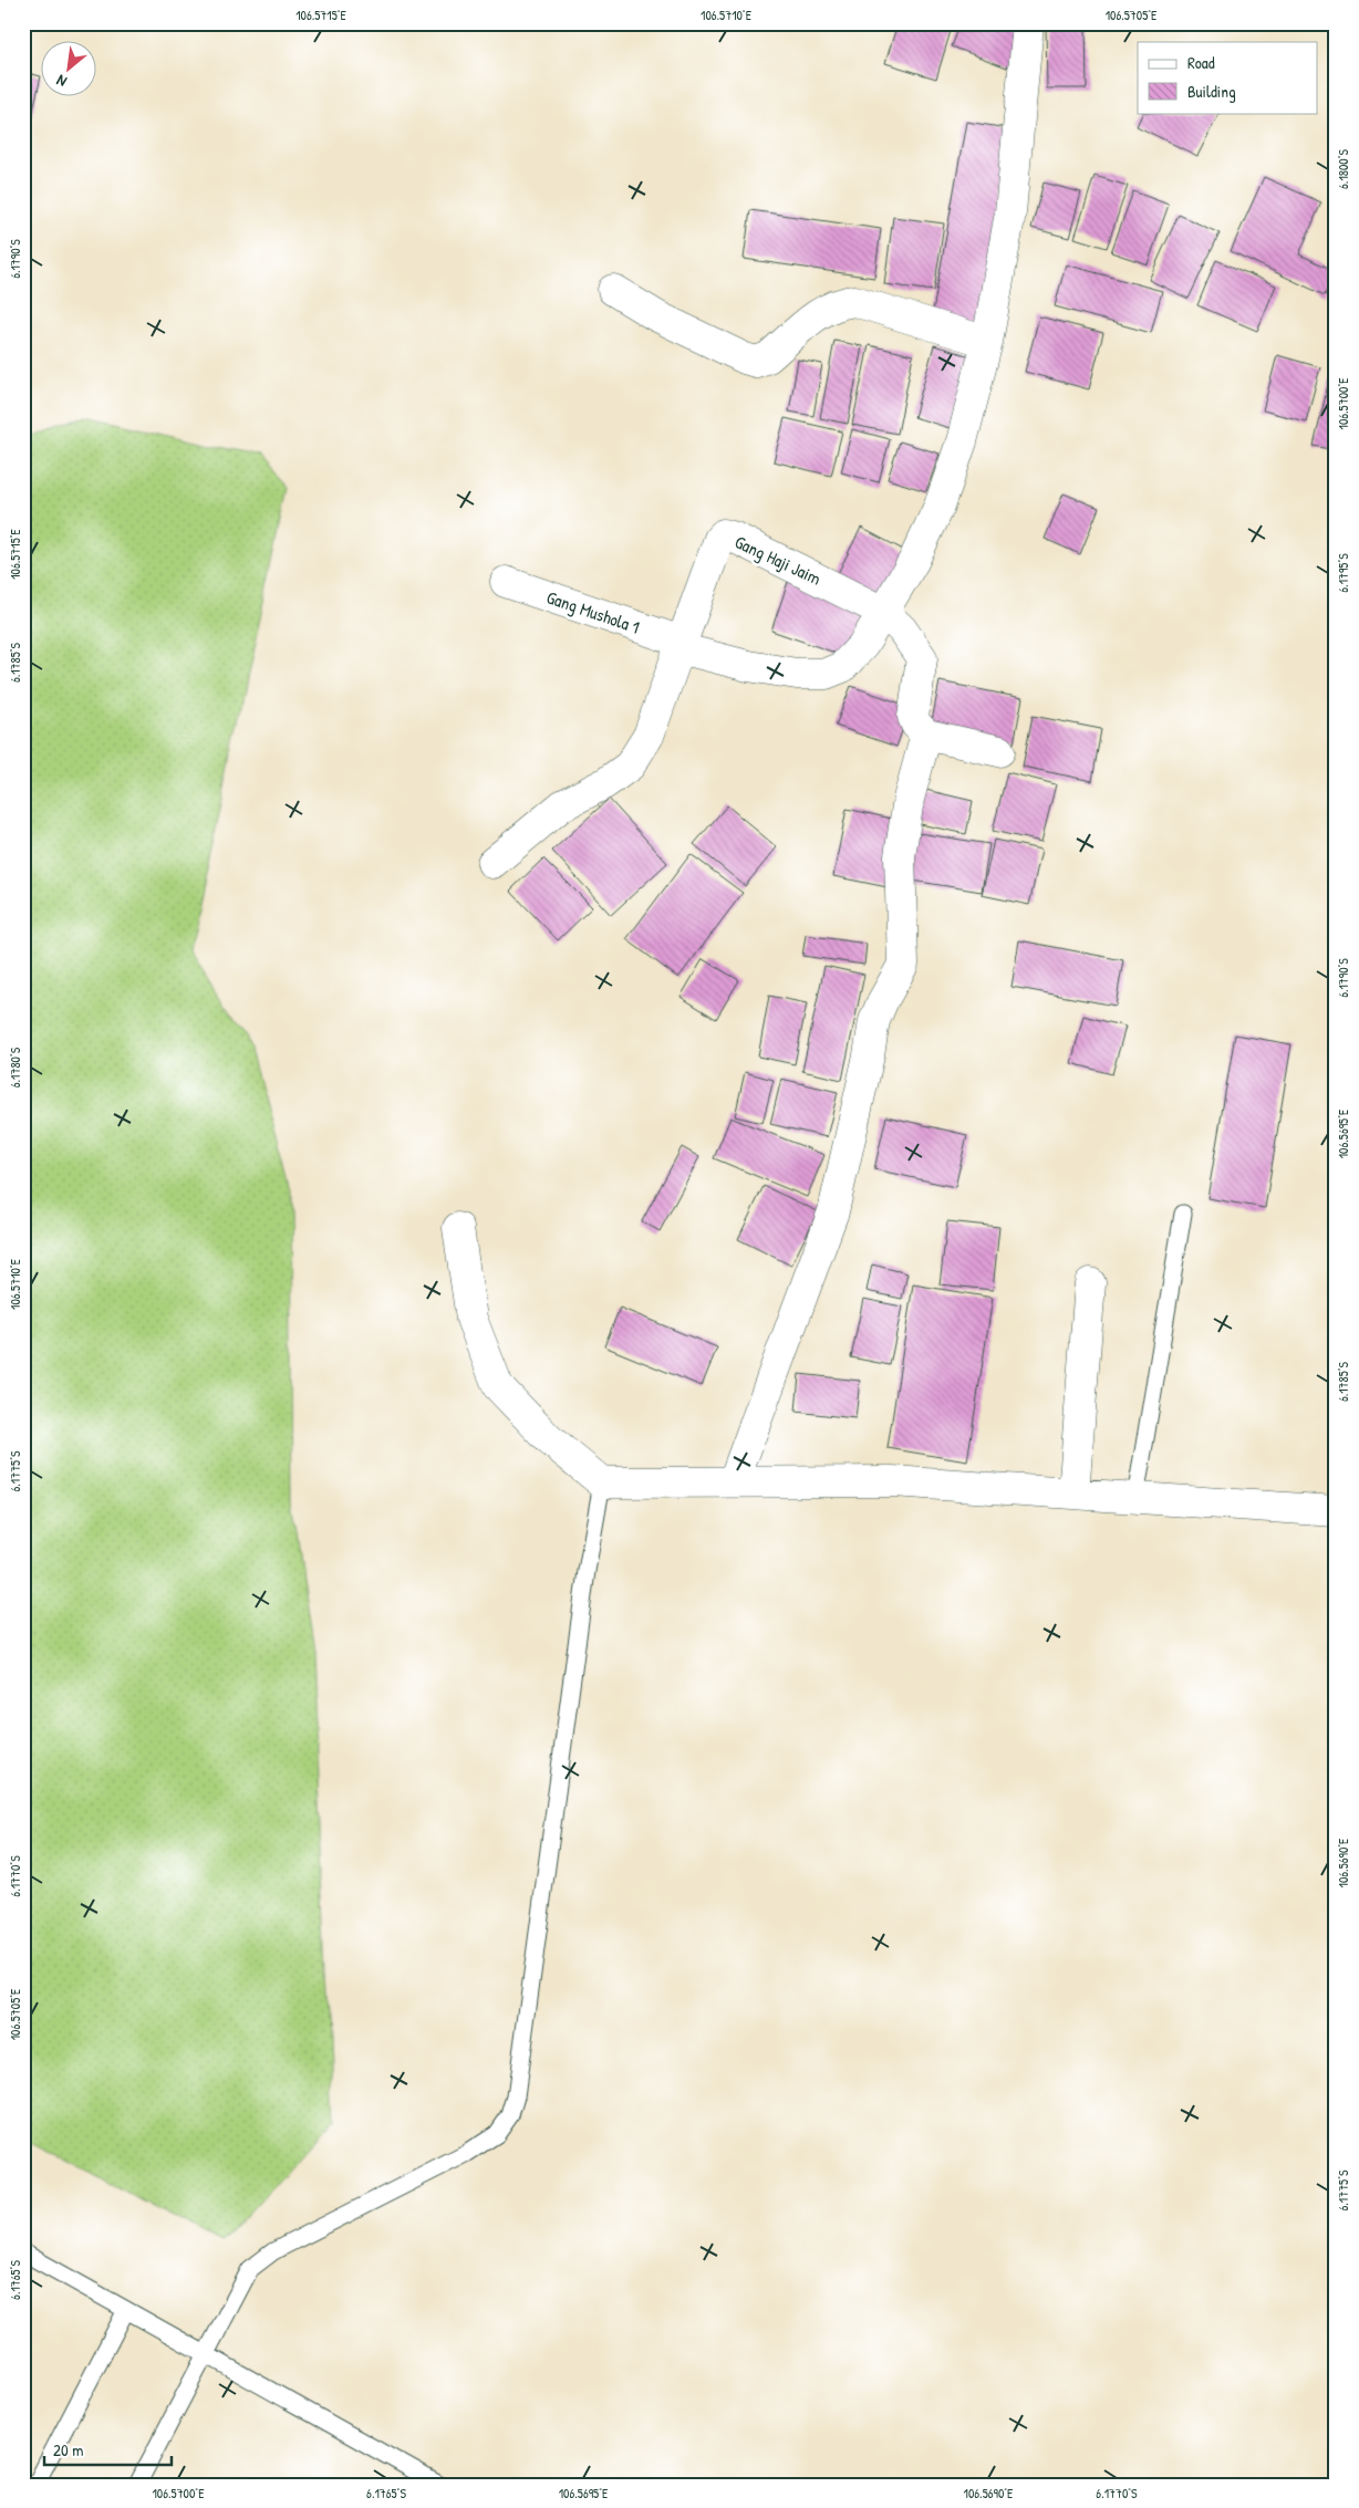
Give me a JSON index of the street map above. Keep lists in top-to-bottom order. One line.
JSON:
{"streets":{"street":["Gang Haji Jaim","Gang Mushola 1"]},"crossings":[["Gang Haji Jaim","Gang Mushola 1"]],"legend":["Road","Building"],"scale_bar":"20 m","north":"bottom left","coordinates":["106.5715°E","106.5710°E","106.5705°E","6.1800°S","6.1790°S","106.5700°E","6.1795°S","6.1785°S","6.1780°S","106.5695°E","6.1775°S","106.5690°E","6.1770°S","6.1765°S"]}
